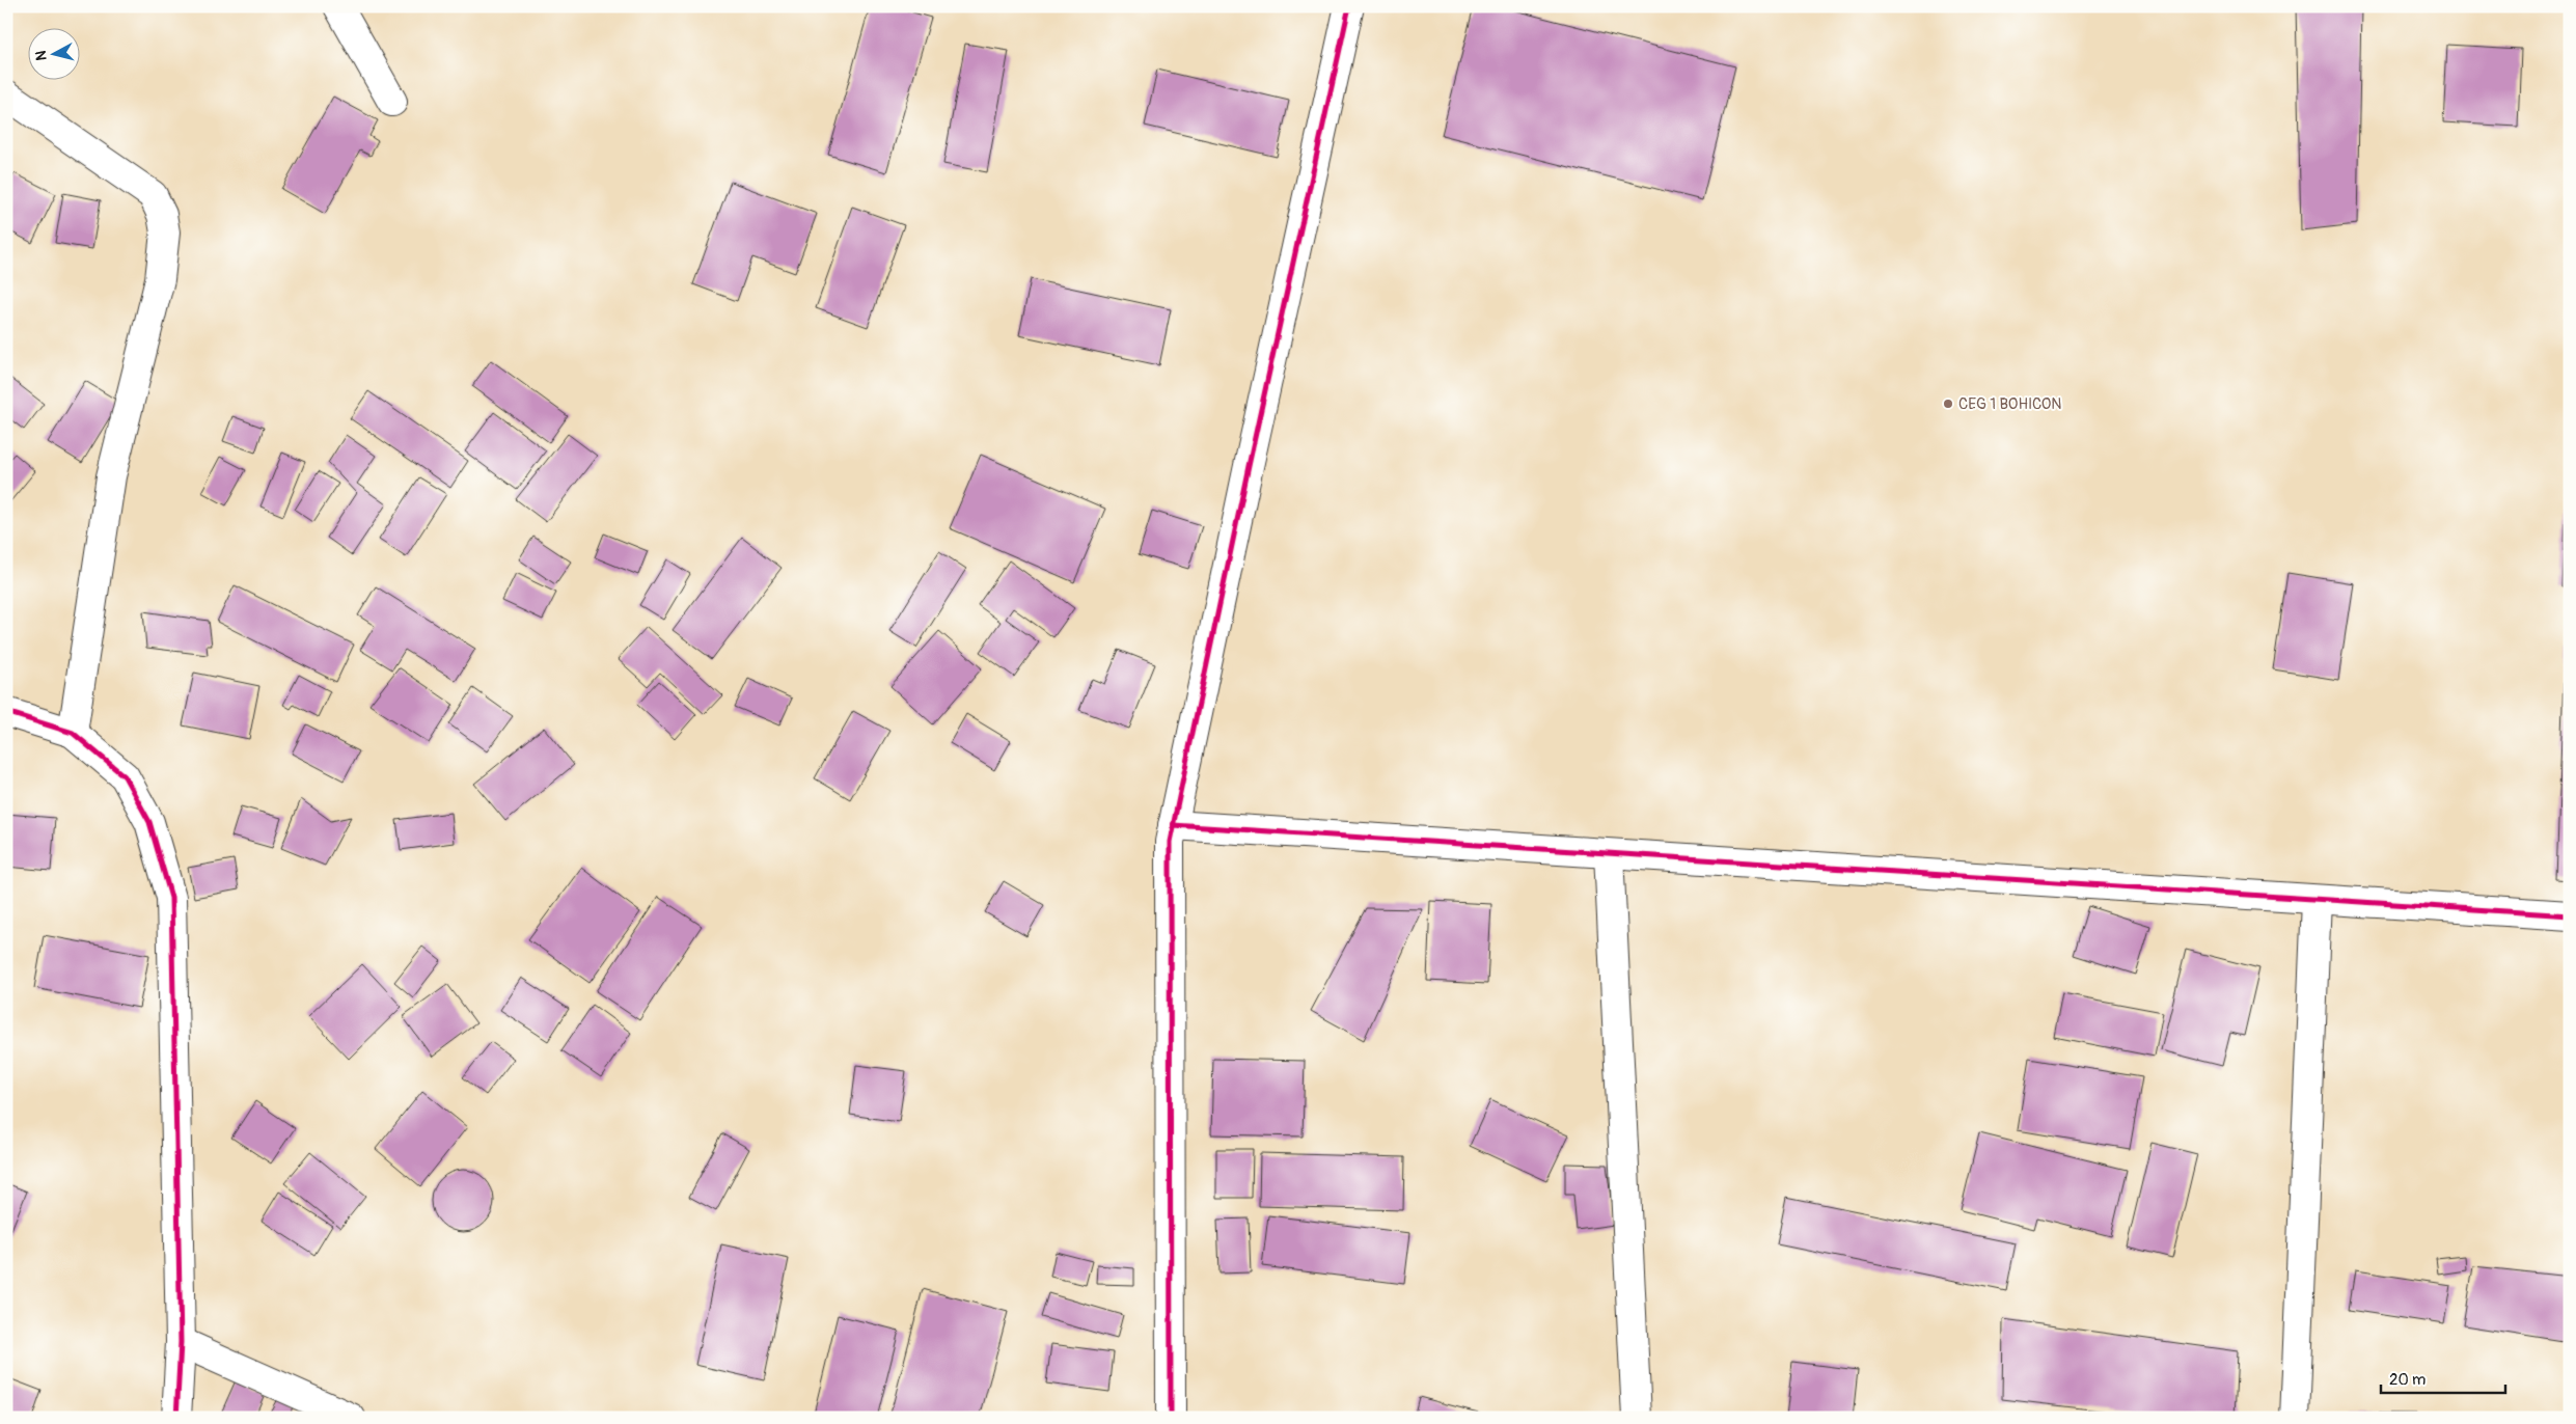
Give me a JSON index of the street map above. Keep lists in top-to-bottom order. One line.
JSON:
{"places":["CEG 1 BOHICON"],"scale_bar":"20 m","north":"left"}
